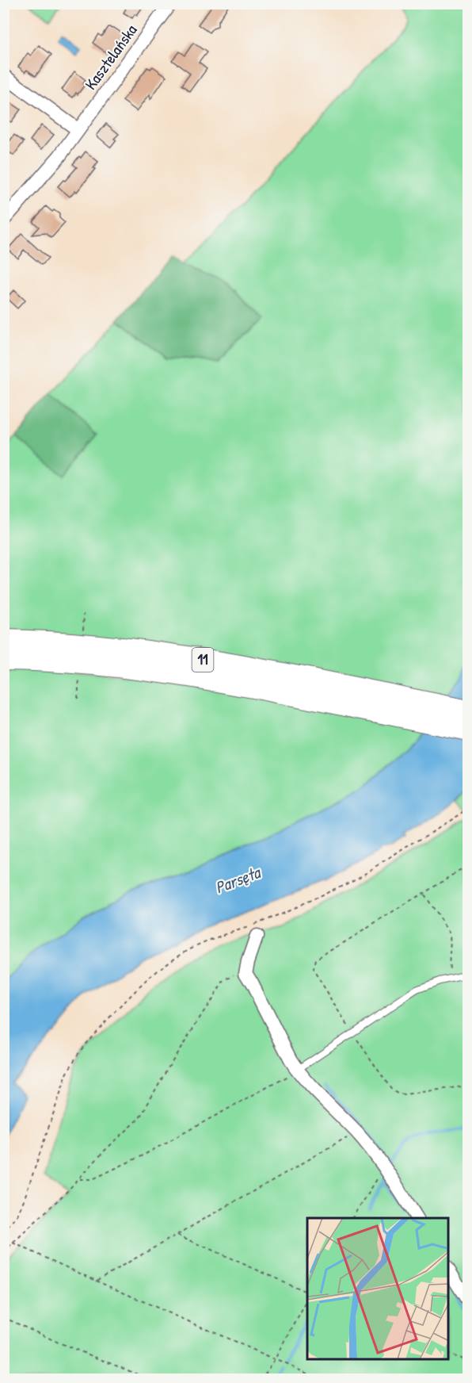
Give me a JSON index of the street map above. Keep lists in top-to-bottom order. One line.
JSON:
{"streets":{"main road":["11"],"street":["Kasztelańska"]},"water":["Parsęta"]}
